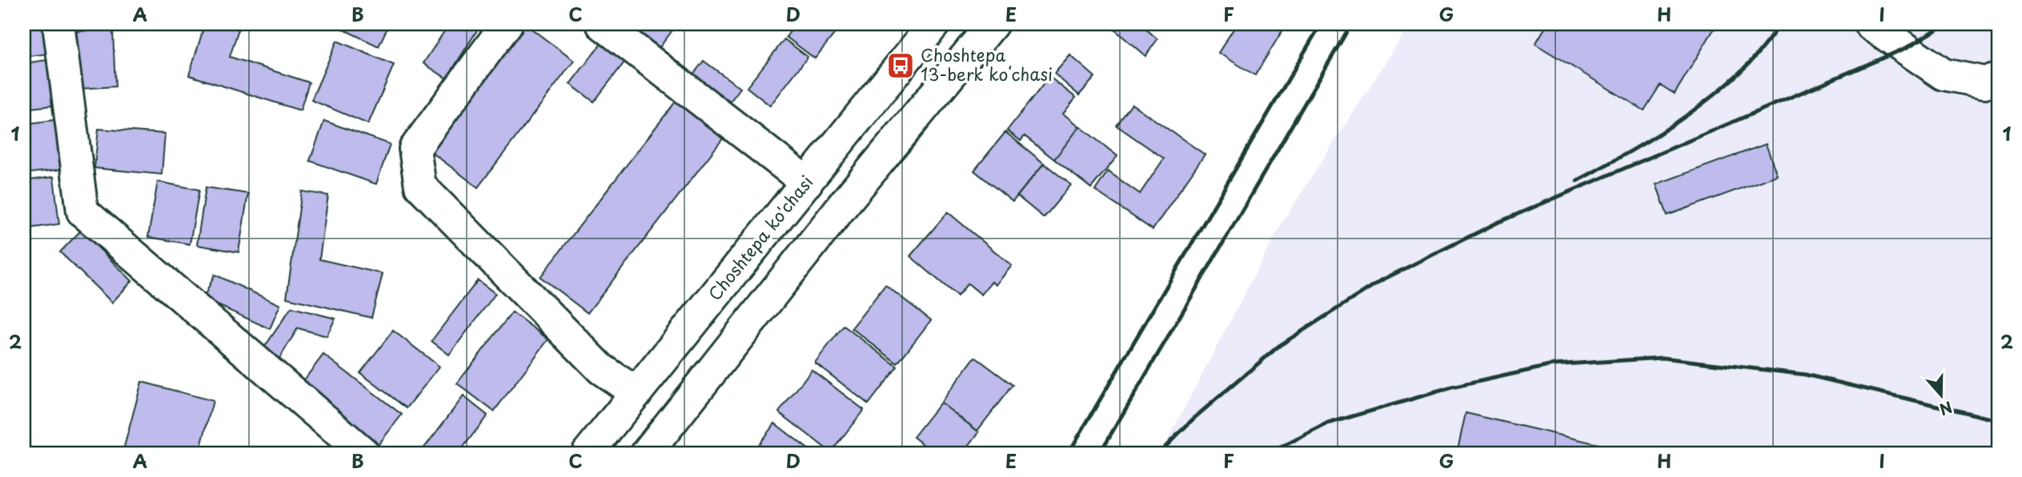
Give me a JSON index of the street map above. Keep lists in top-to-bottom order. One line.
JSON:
{"streets":{"street":["Choshtepa ko'chasi"]},"places":{"bus stop":["Choshtepa 13-berk koʻchasi"]},"north":"bottom","grid":{"columns":["A","B","C","D","E","F","G","H","I"],"rows":["1","2"]}}
